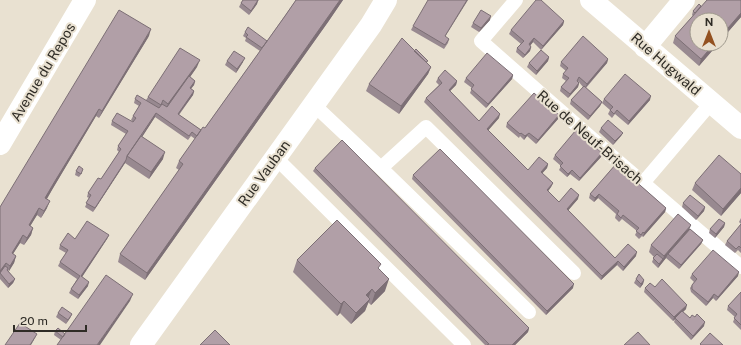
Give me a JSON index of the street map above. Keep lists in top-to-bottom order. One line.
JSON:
{"streets":{"main road":["Rue Hugwald","Avenue du Repos","Rue Vauban"],"lane":["Rue de Neuf-Brisach"]},"scale_bar":"20 m","north":"top"}
